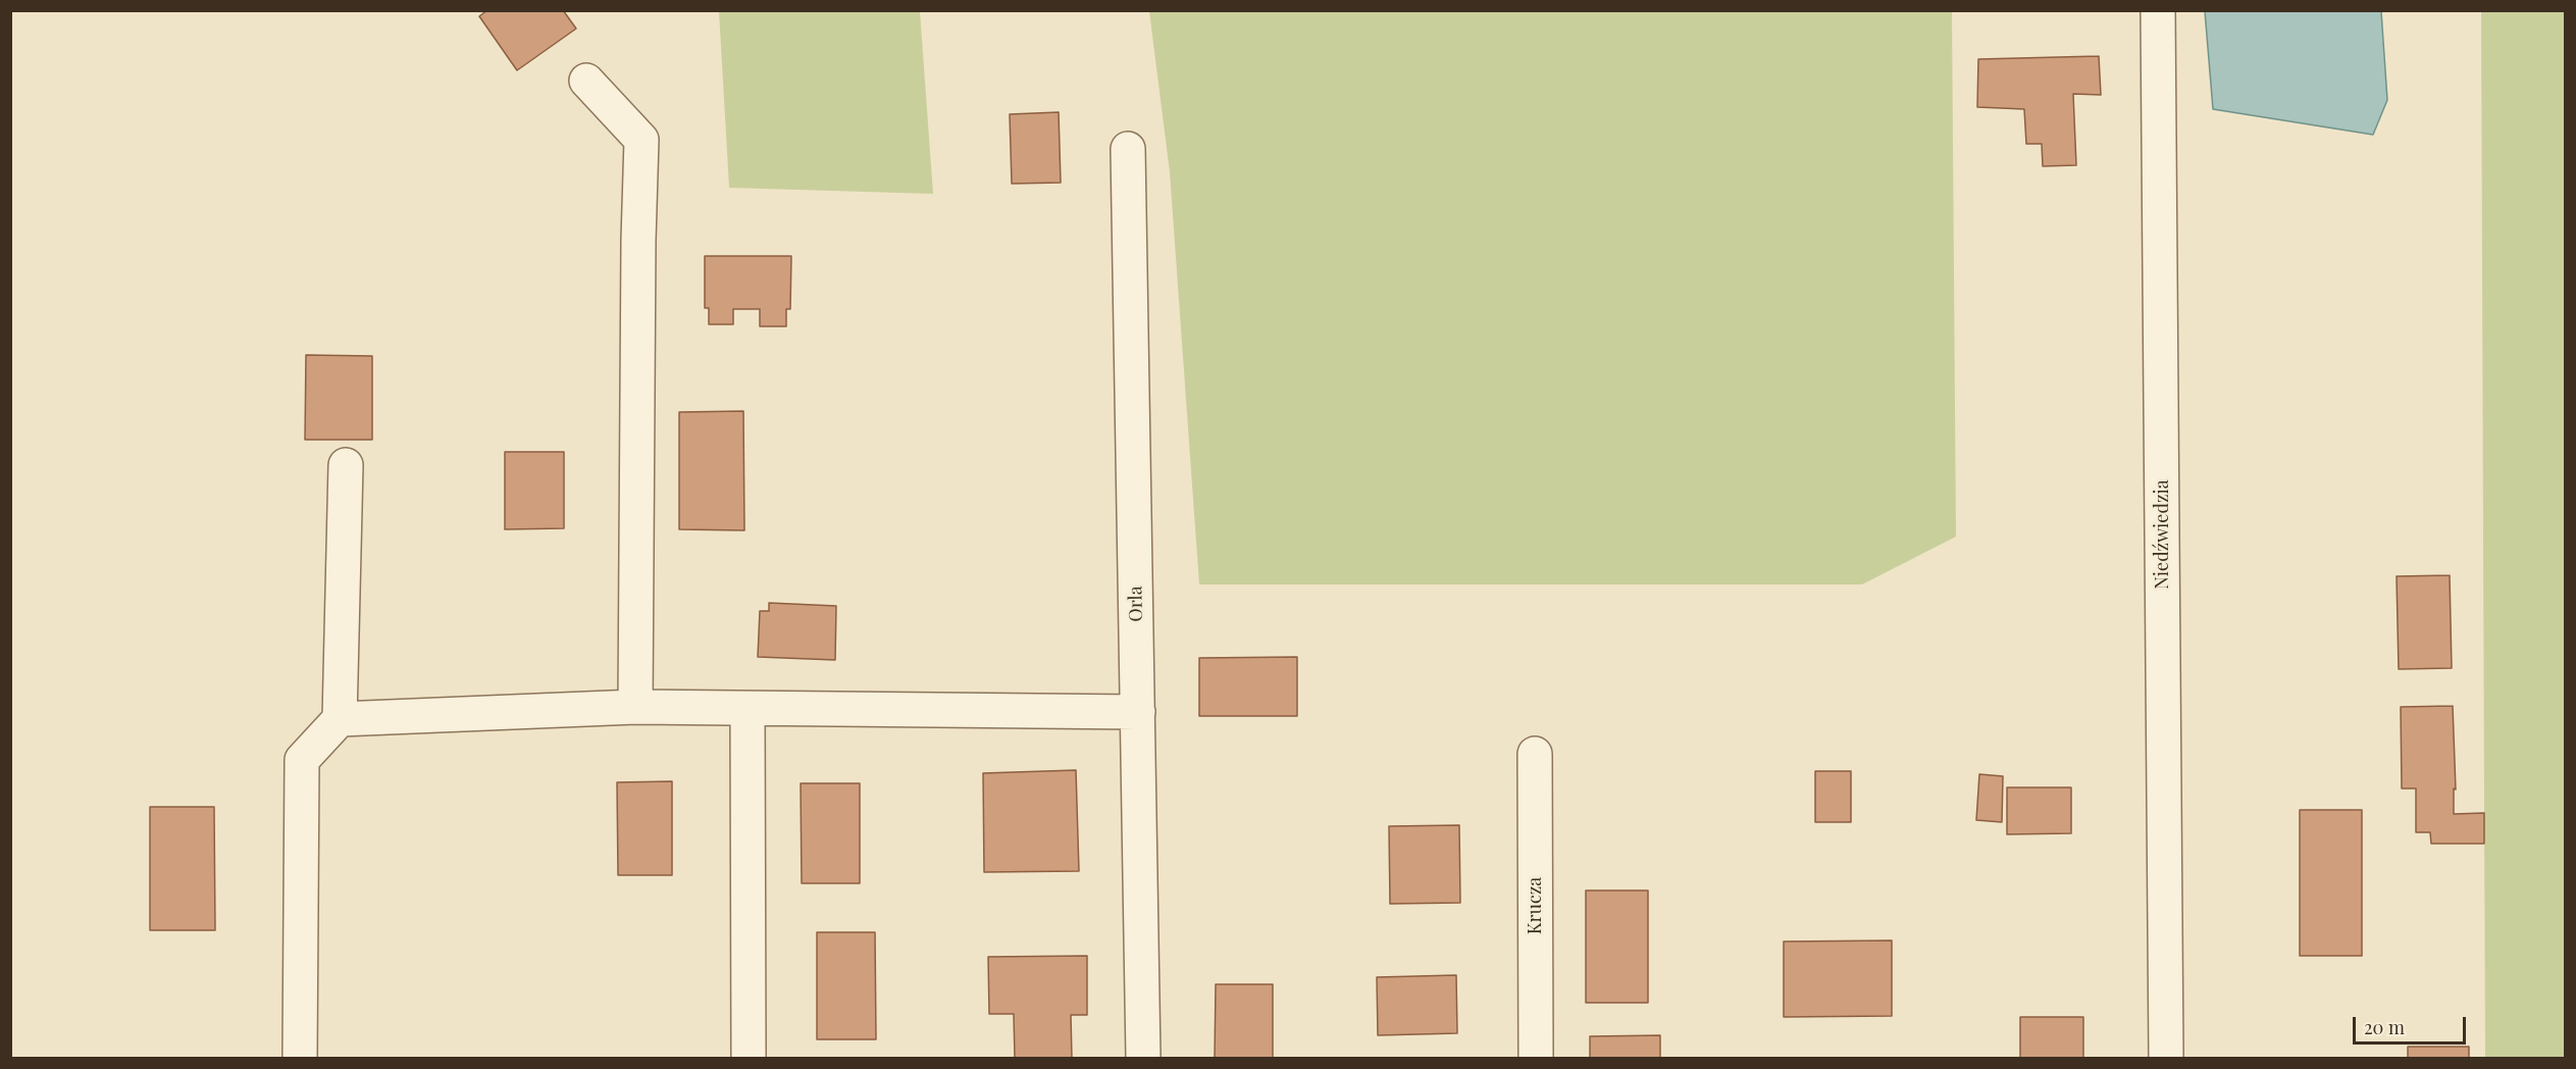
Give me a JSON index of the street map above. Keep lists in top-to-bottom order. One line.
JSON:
{"streets":{"street":["Niedźwiedzia","Orla","Krucza"]},"scale_bar":"20 m"}
